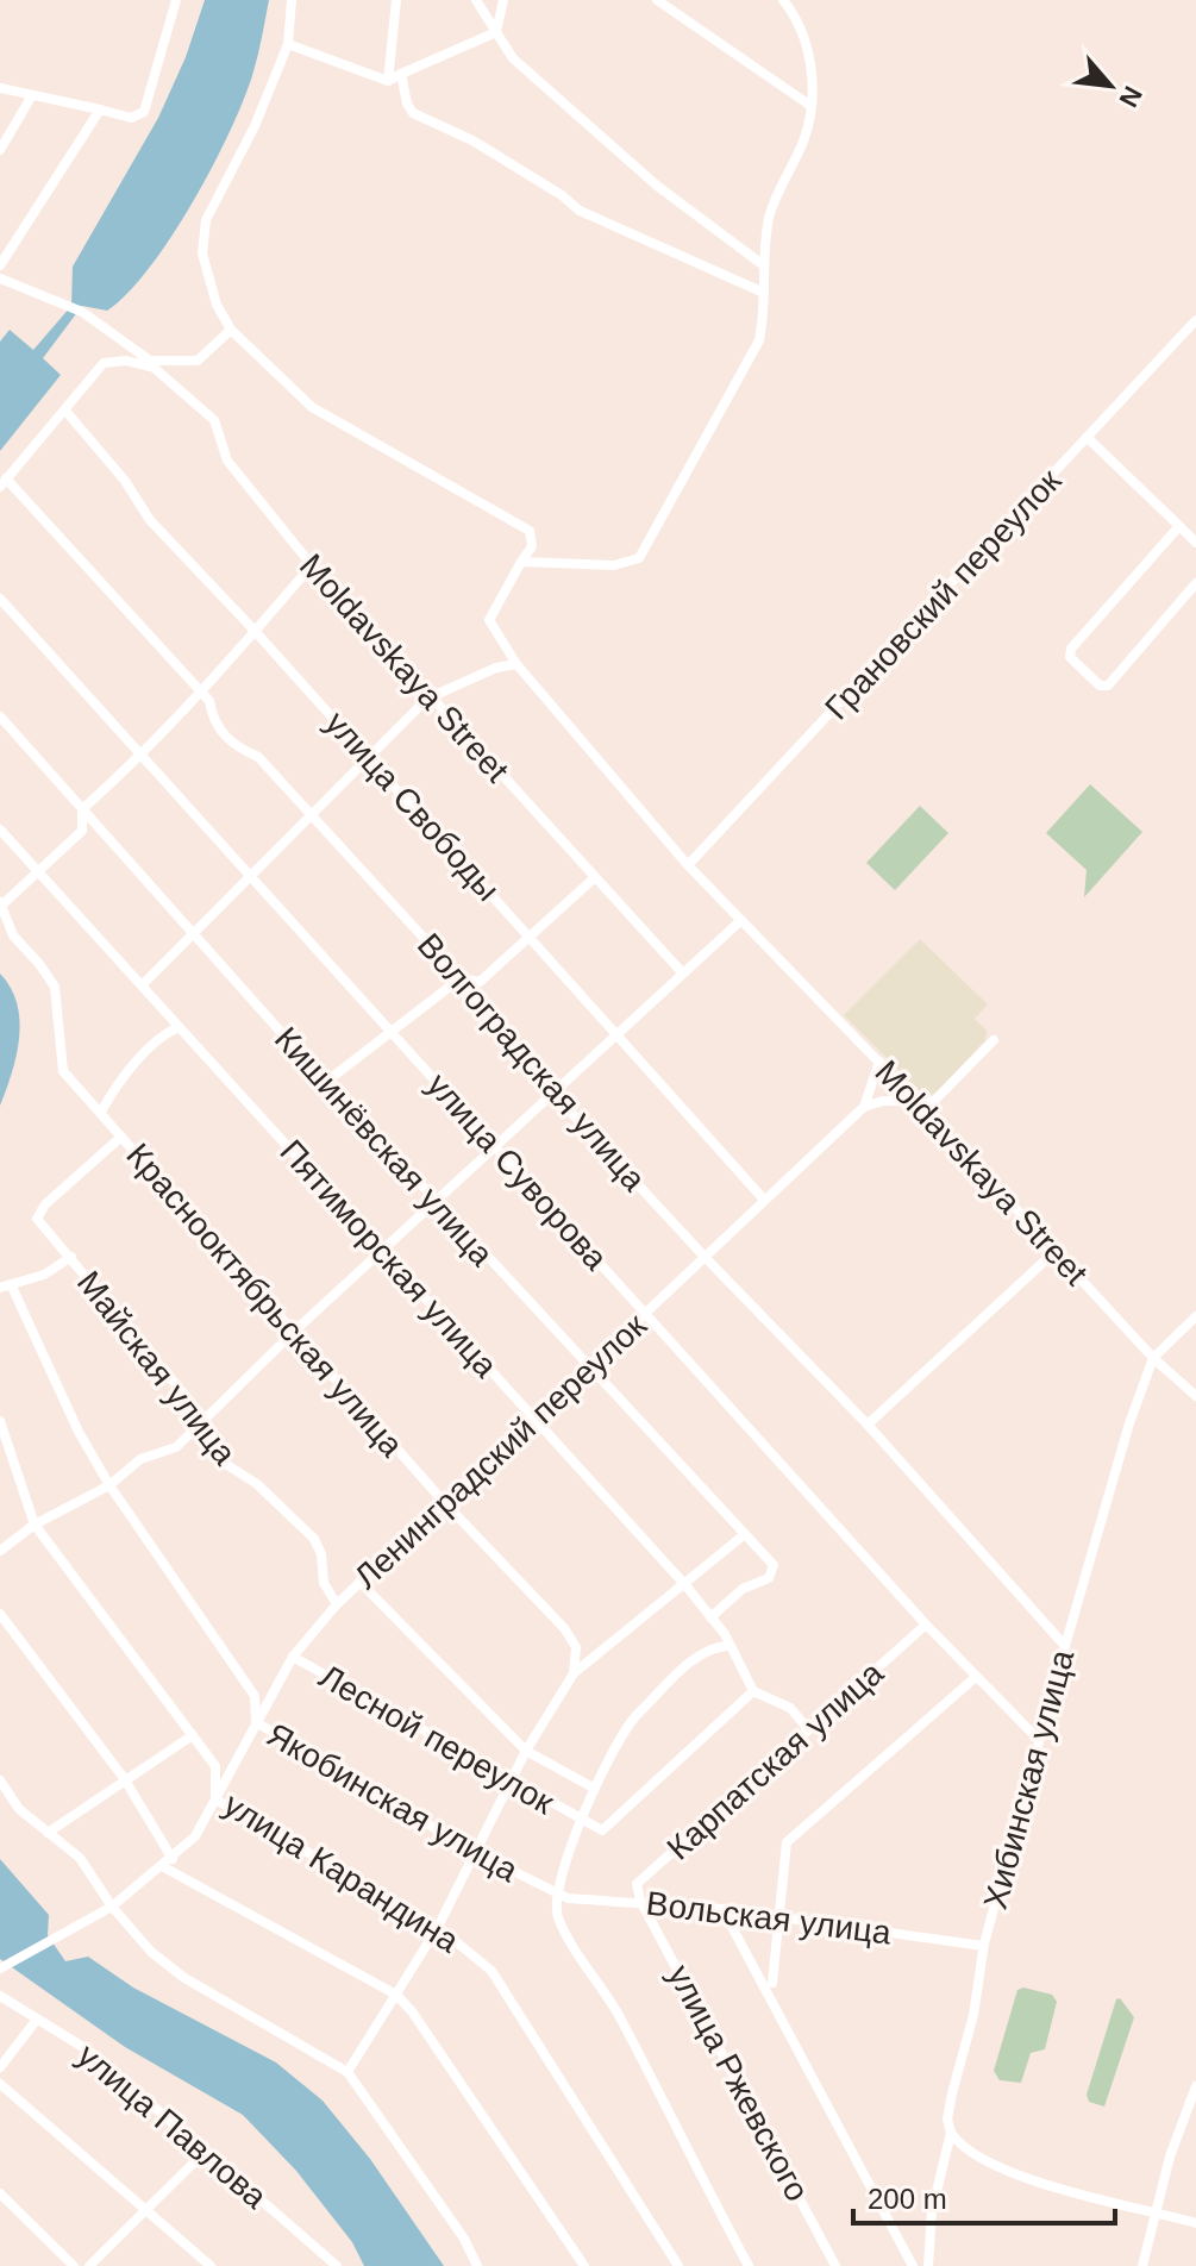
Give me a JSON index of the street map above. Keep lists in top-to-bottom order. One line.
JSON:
{"streets":{"street":["Грановский переулок","Moldavskaya Street","улица Свободы","Волгоградская улица","Кишинёвская улица","улица Суворова","Пятиморская улица","Краснооктябрьская улица","Майская улица","Ленинградский переулок","Лесной переулок","Карпатская улица","Хибинская улица","Якобинская улица","улица Карандина","Вольская улица","улица Ржевского","улица Павлова"]},"crossings":[["Грановский переулок","Moldavskaya Street"],["Moldavskaya Street","Хибинская улица"],["улица Свободы","Ленинградский переулок"],["Волгоградская улица","Ленинградский переулок"],["Волгоградская улица","Хибинская улица"],["Кишинёвская улица","Пятиморская улица"],["Кишинёвская улица","Ленинградский переулок"],["улица Суворова","Ленинградский переулок"],["улица Суворова","Карпатская улица"],["улица Суворова","Хибинская улица"],["Пятиморская улица","Ленинградский переулок"],["Краснооктябрьская улица","Майская улица"],["Краснооктябрьская улица","Ленинградский переулок"],["Майская улица","Ленинградский переулок"],["Ленинградский переулок","Лесной переулок"],["Ленинградский переулок","Якобинская улица"],["Ленинградский переулок","улица Карандина"],["Карпатская улица","Вольская улица"],["Карпатская улица","улица Ржевского"],["Хибинская улица","Вольская улица"],["Якобинская улица","Вольская улица"],["Вольская улица","улица Ржевского"]],"scale_bar":"200 m","north":"bottom right"}
